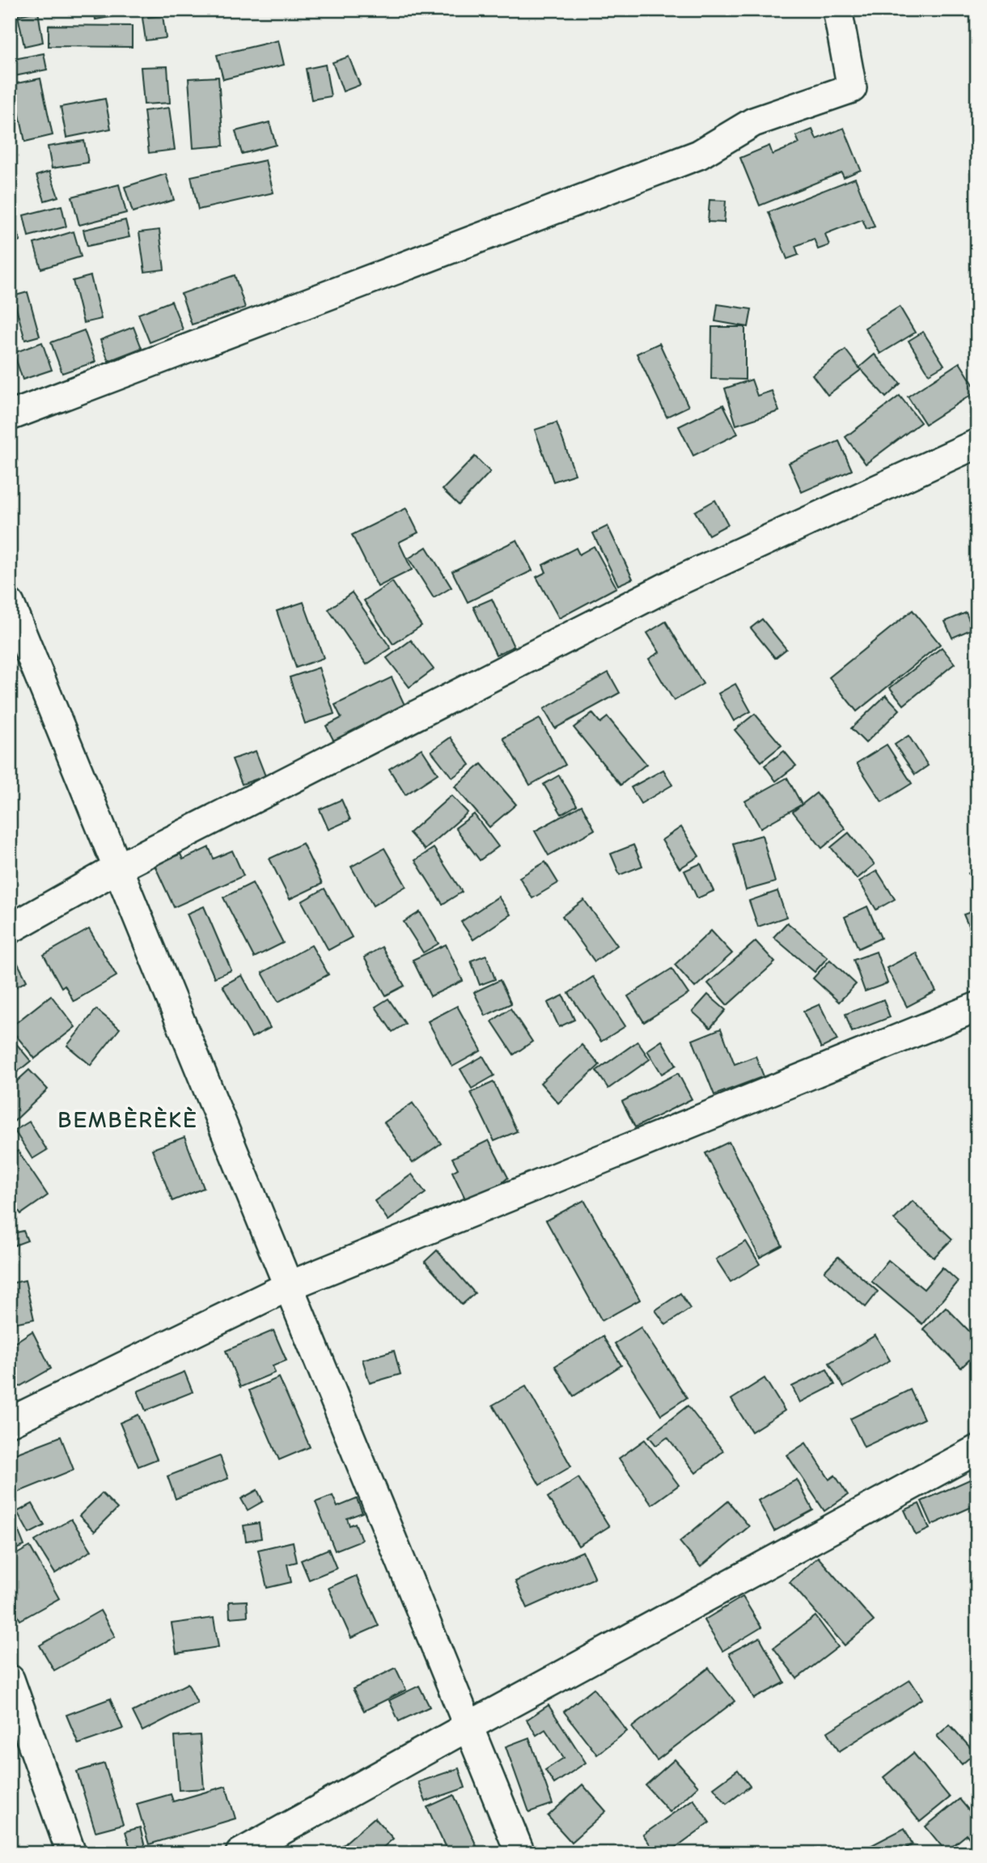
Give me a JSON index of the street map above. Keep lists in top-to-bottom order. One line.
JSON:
{"districts":["BEMBÈRÈKÈ"]}
